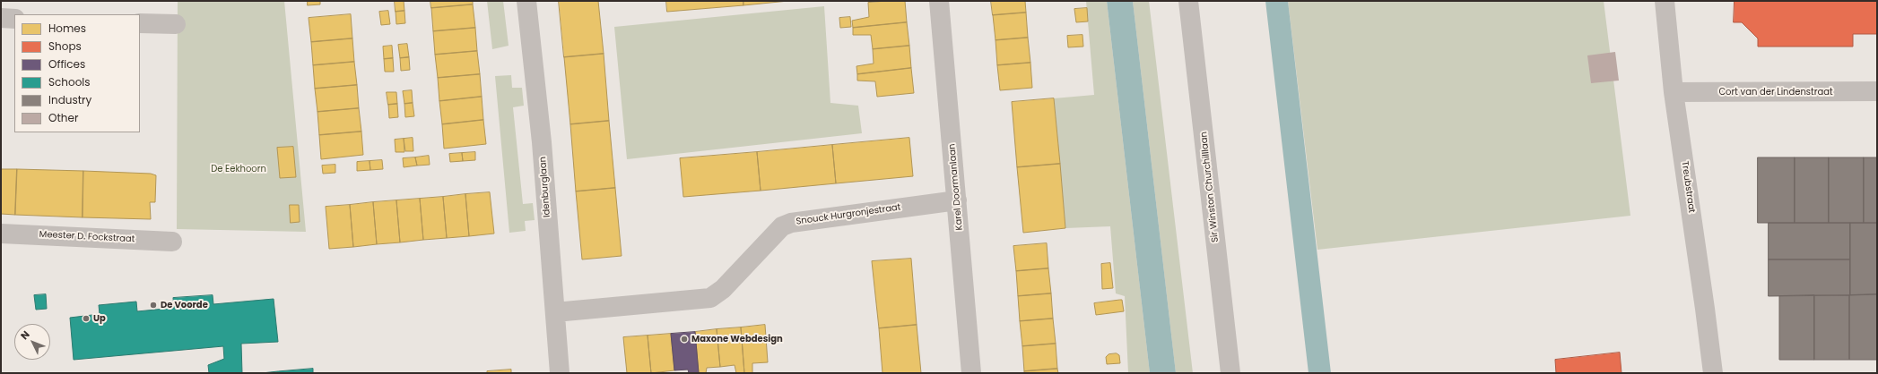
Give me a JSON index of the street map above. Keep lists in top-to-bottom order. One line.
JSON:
{"streets":{"street":["Cort van der Lindenstraat","Idenburglaan","Karel Doormanlaan","Sir Winston Churchilllaan","Treubstraat","Snouck Hurgronjestraat","Meester D. Fockstraat"]},"crossings":[["Cort van der Lindenstraat","Treubstraat"],["Idenburglaan","Snouck Hurgronjestraat"],["Karel Doormanlaan","Snouck Hurgronjestraat"]],"parks":["De Eekhoorn"],"places":["De Voorde","Up","Maxone Webdesign"],"legend":["Homes","Shops","Offices","Schools","Industry","Other"],"north":"top left"}
